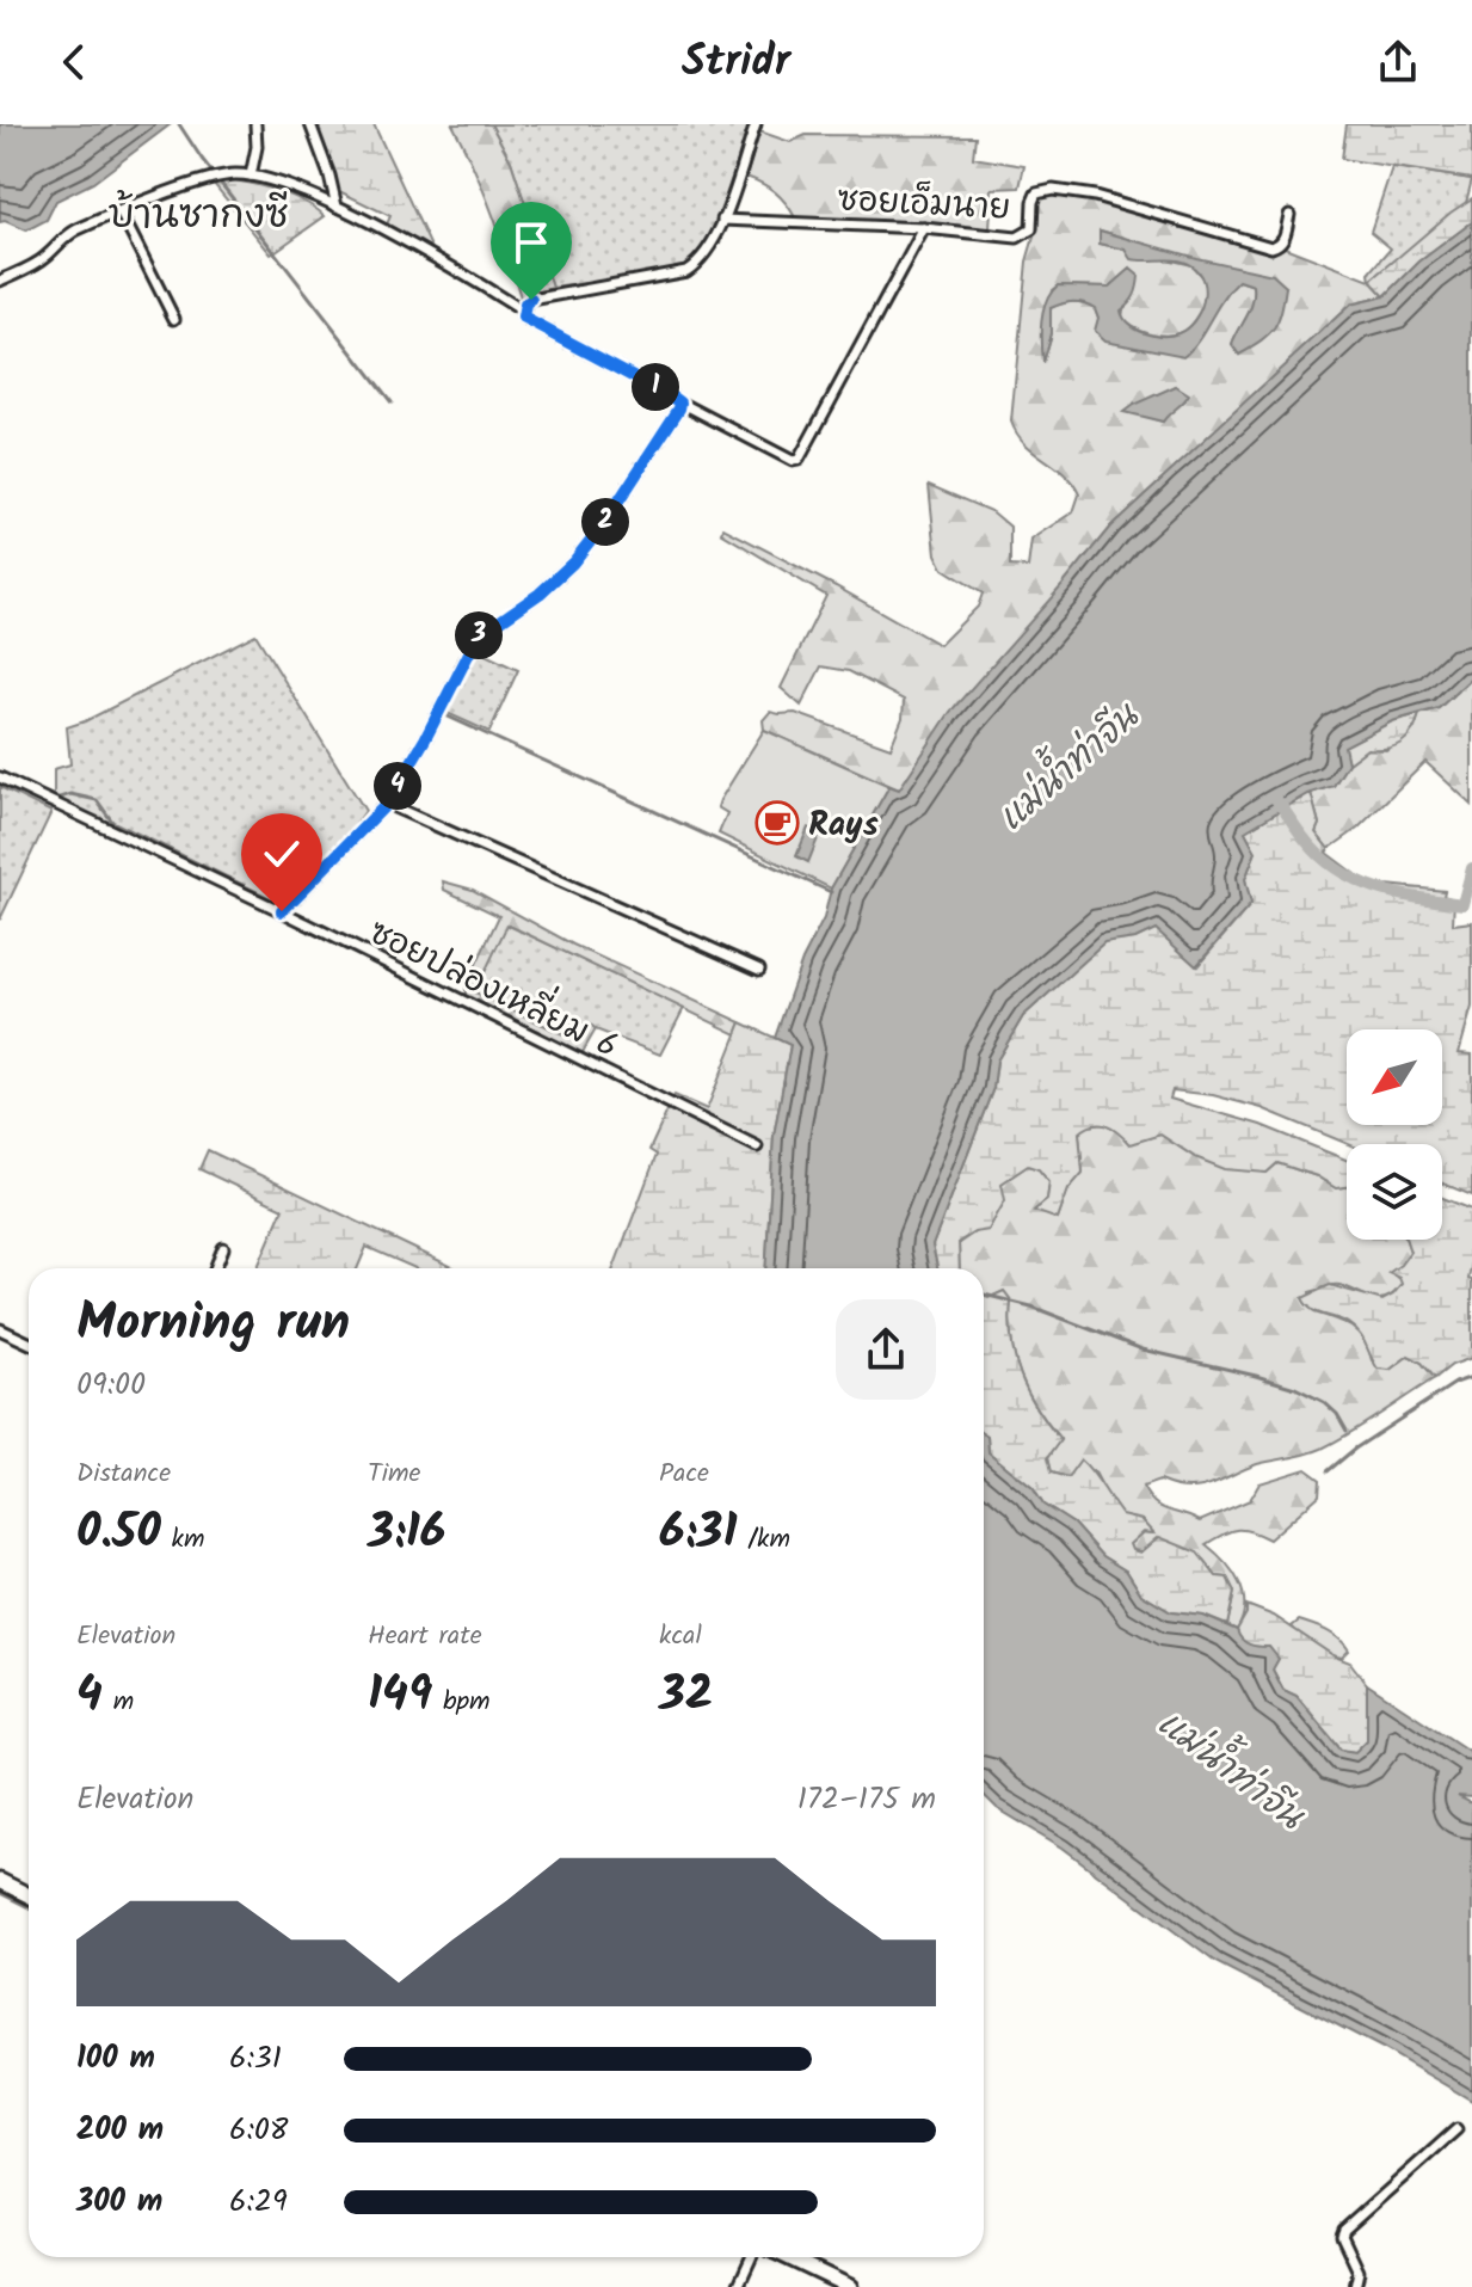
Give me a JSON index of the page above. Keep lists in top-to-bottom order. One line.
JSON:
{"streets":{"street":["ซอยเอ็มนาย","ซอยปล่องเหลี่ยม 6"]},"districts":["บ้านซากงซี"],"water":["แม่น้ำท่าจีน"],"places":{"cafe":["Rays"]},"north":"bottom left","page":{"header":"Stridr","pins":["1","2","3","4"],"heading":["Morning run","09:00"],"stats":[["Distance","0.50 km"],["Time","3:16"],["Pace","6:31 /km"],["Elevation","4 m"],["Heart rate","149 bpm"],["kcal","32"]],"chart":["Elevation","172–175 m"],"list":[{"name":"100 m","note":"6:31"},{"name":"200 m","note":"6:08"},{"name":"300 m","note":"6:29"}]}}
